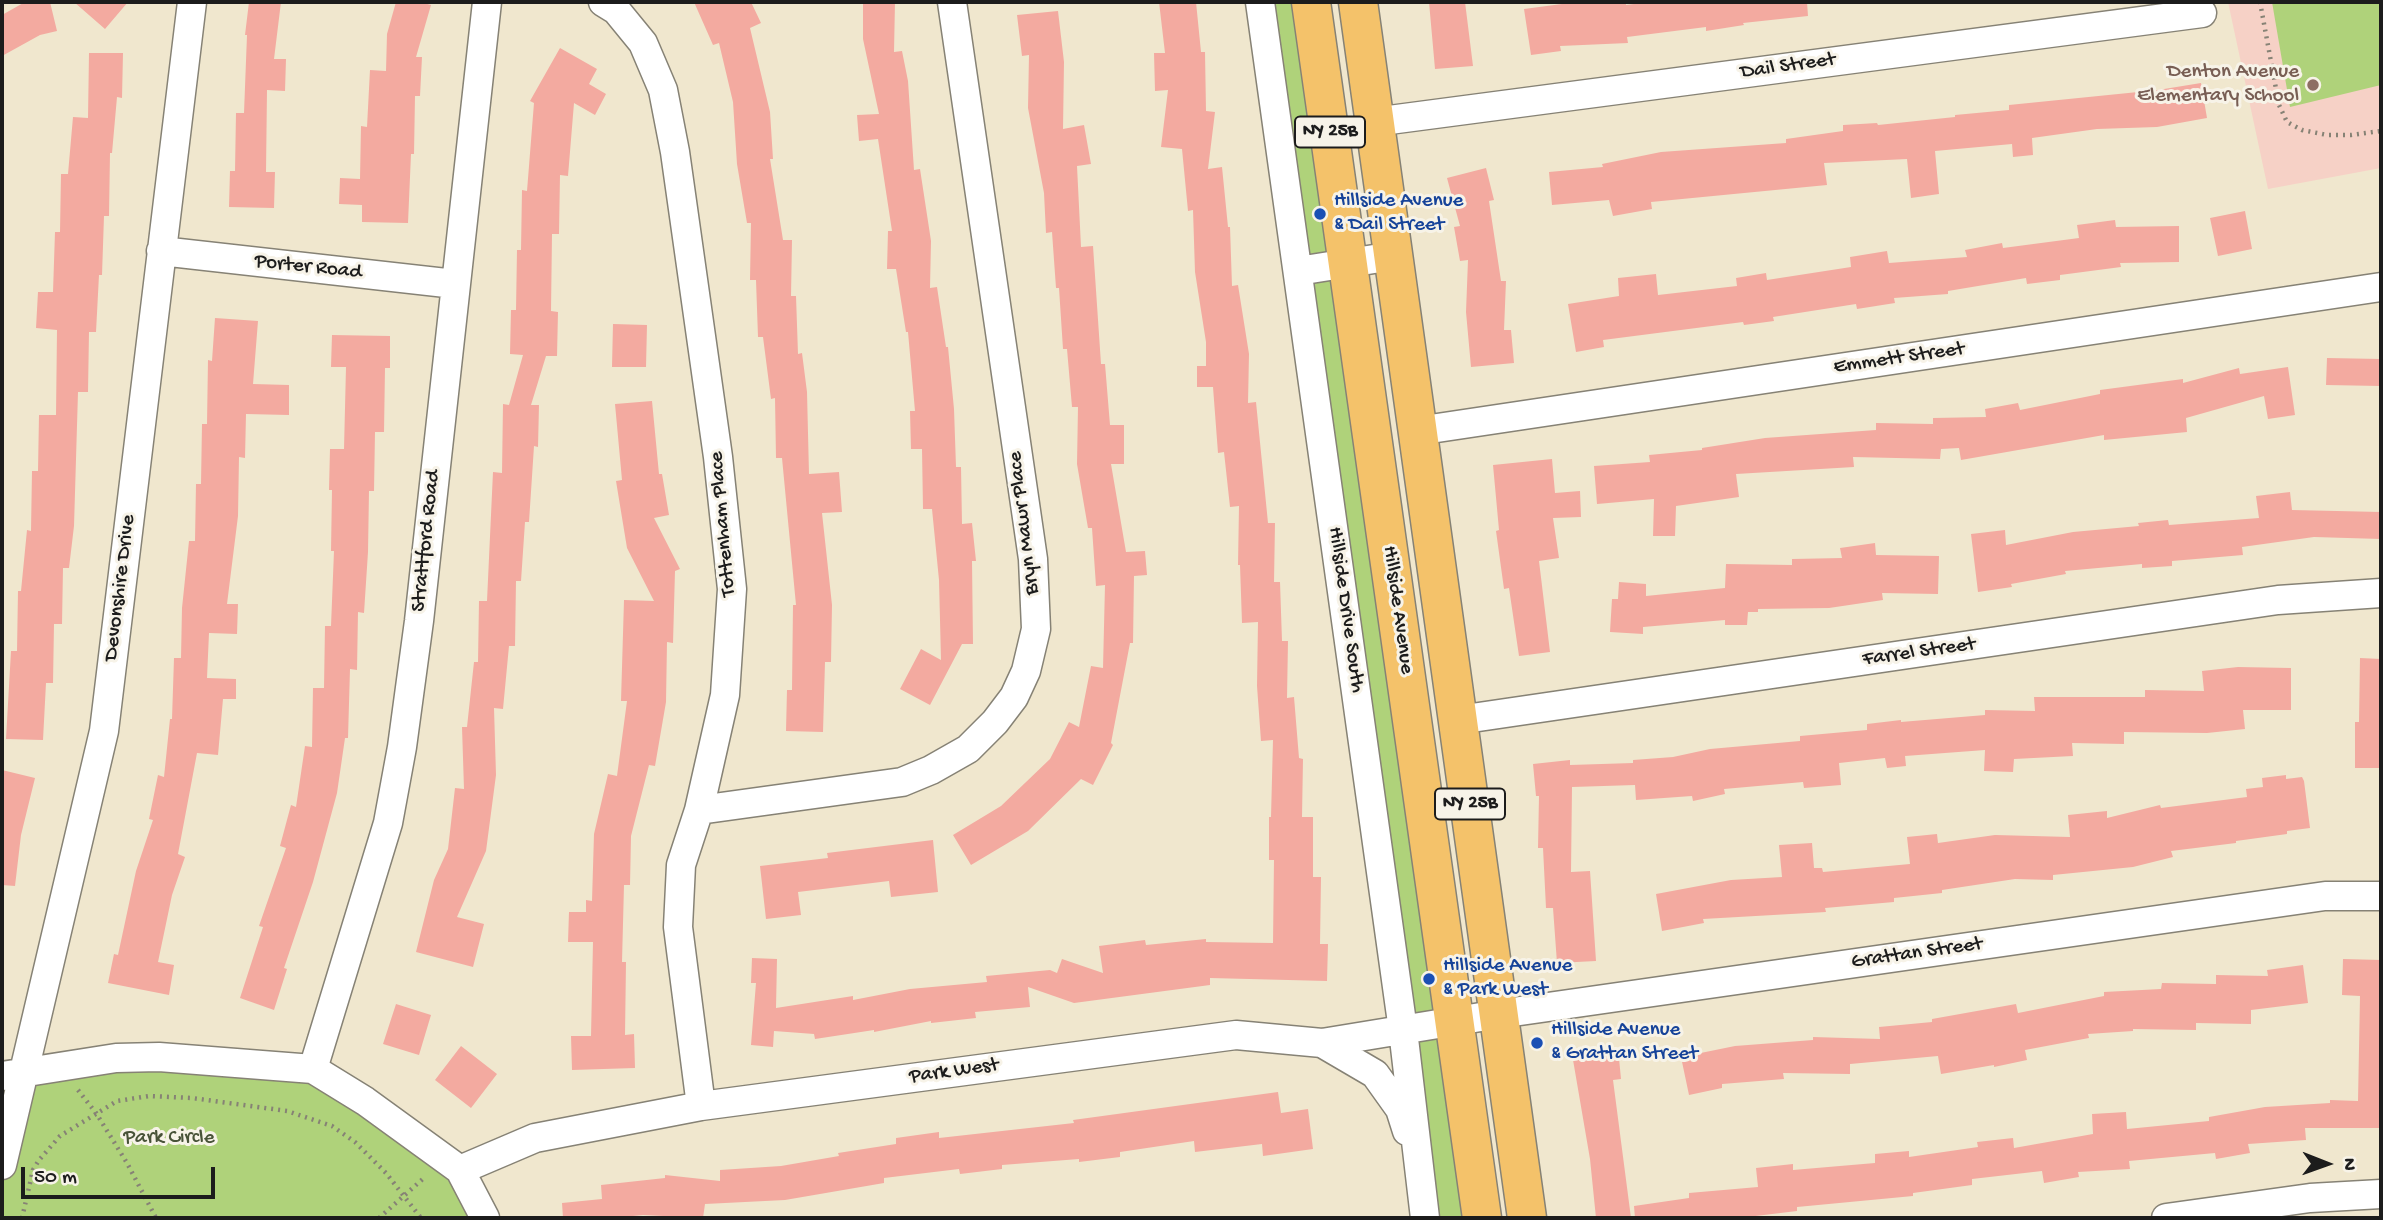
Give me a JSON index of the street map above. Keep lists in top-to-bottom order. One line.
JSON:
{"streets":{"main road":["NY 25B","Hillside Avenue"],"street":["Dail Street","Porter Road","Emmett Street","Bryn Mawr Place","Tottenham Place","Strattford Road","Devonshire Drive","Hillside Drive South","Farrel Street","Grattan Street","Park West"]},"crossings":[["Dail Street","NY 25B"],["NY 25B","Emmett Street"],["NY 25B","Farrel Street"],["NY 25B","Grattan Street"],["Porter Road","Strattford Road"],["Porter Road","Devonshire Drive"],["Bryn Mawr Place","Tottenham Place"],["Tottenham Place","Park West"],["Hillside Drive South","Park West"],["Hillside Avenue","Grattan Street"],["Hillside Avenue","Park West"],["Grattan Street","Park West"]],"parks":["Park Circle"],"places":["Denton Avenue Elementary School","Hillside Avenue & Dail Street","Hillside Avenue & Park West","Hillside Avenue & Grattan Street"],"scale_bar":"50 m","north":"right"}
